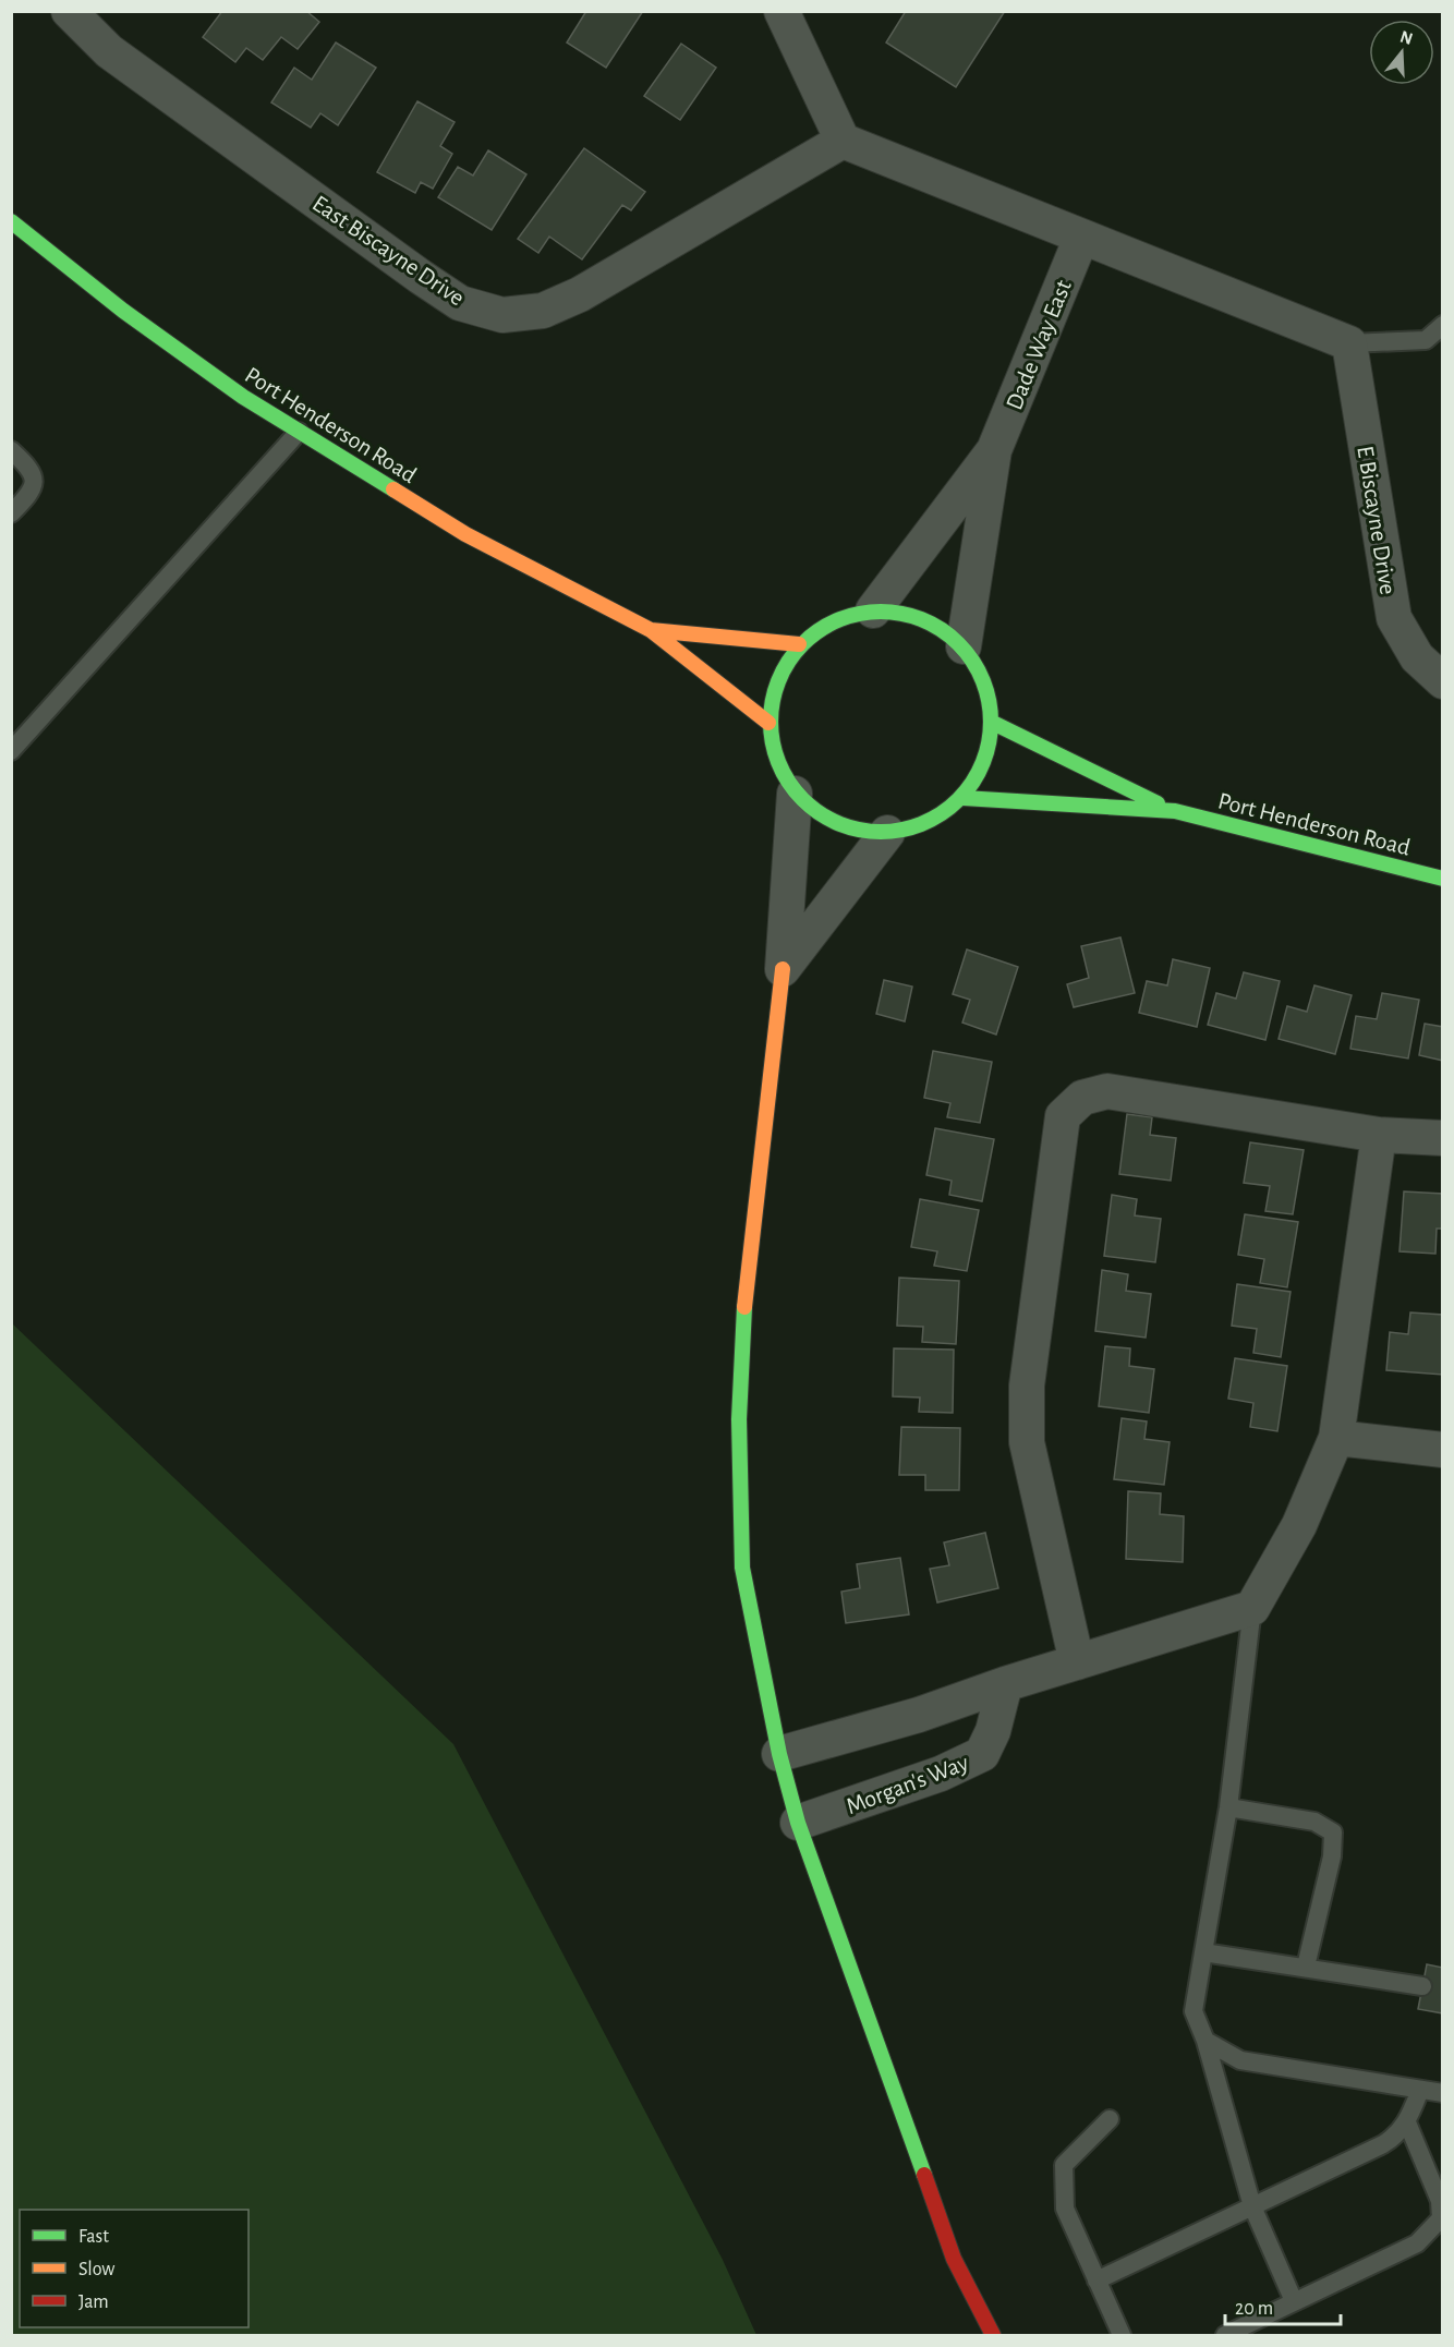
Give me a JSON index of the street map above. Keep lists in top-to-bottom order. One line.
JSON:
{"streets":{"main road":["Port Henderson Road"],"street":["East Biscayne Drive","Dade Way East","E Biscayne Drive","Morgan's Way"]},"crossings":[["Dade Way East","Port Henderson Road"]],"legend":["Fast","Slow","Jam"],"scale_bar":"20 m","north":"top"}
